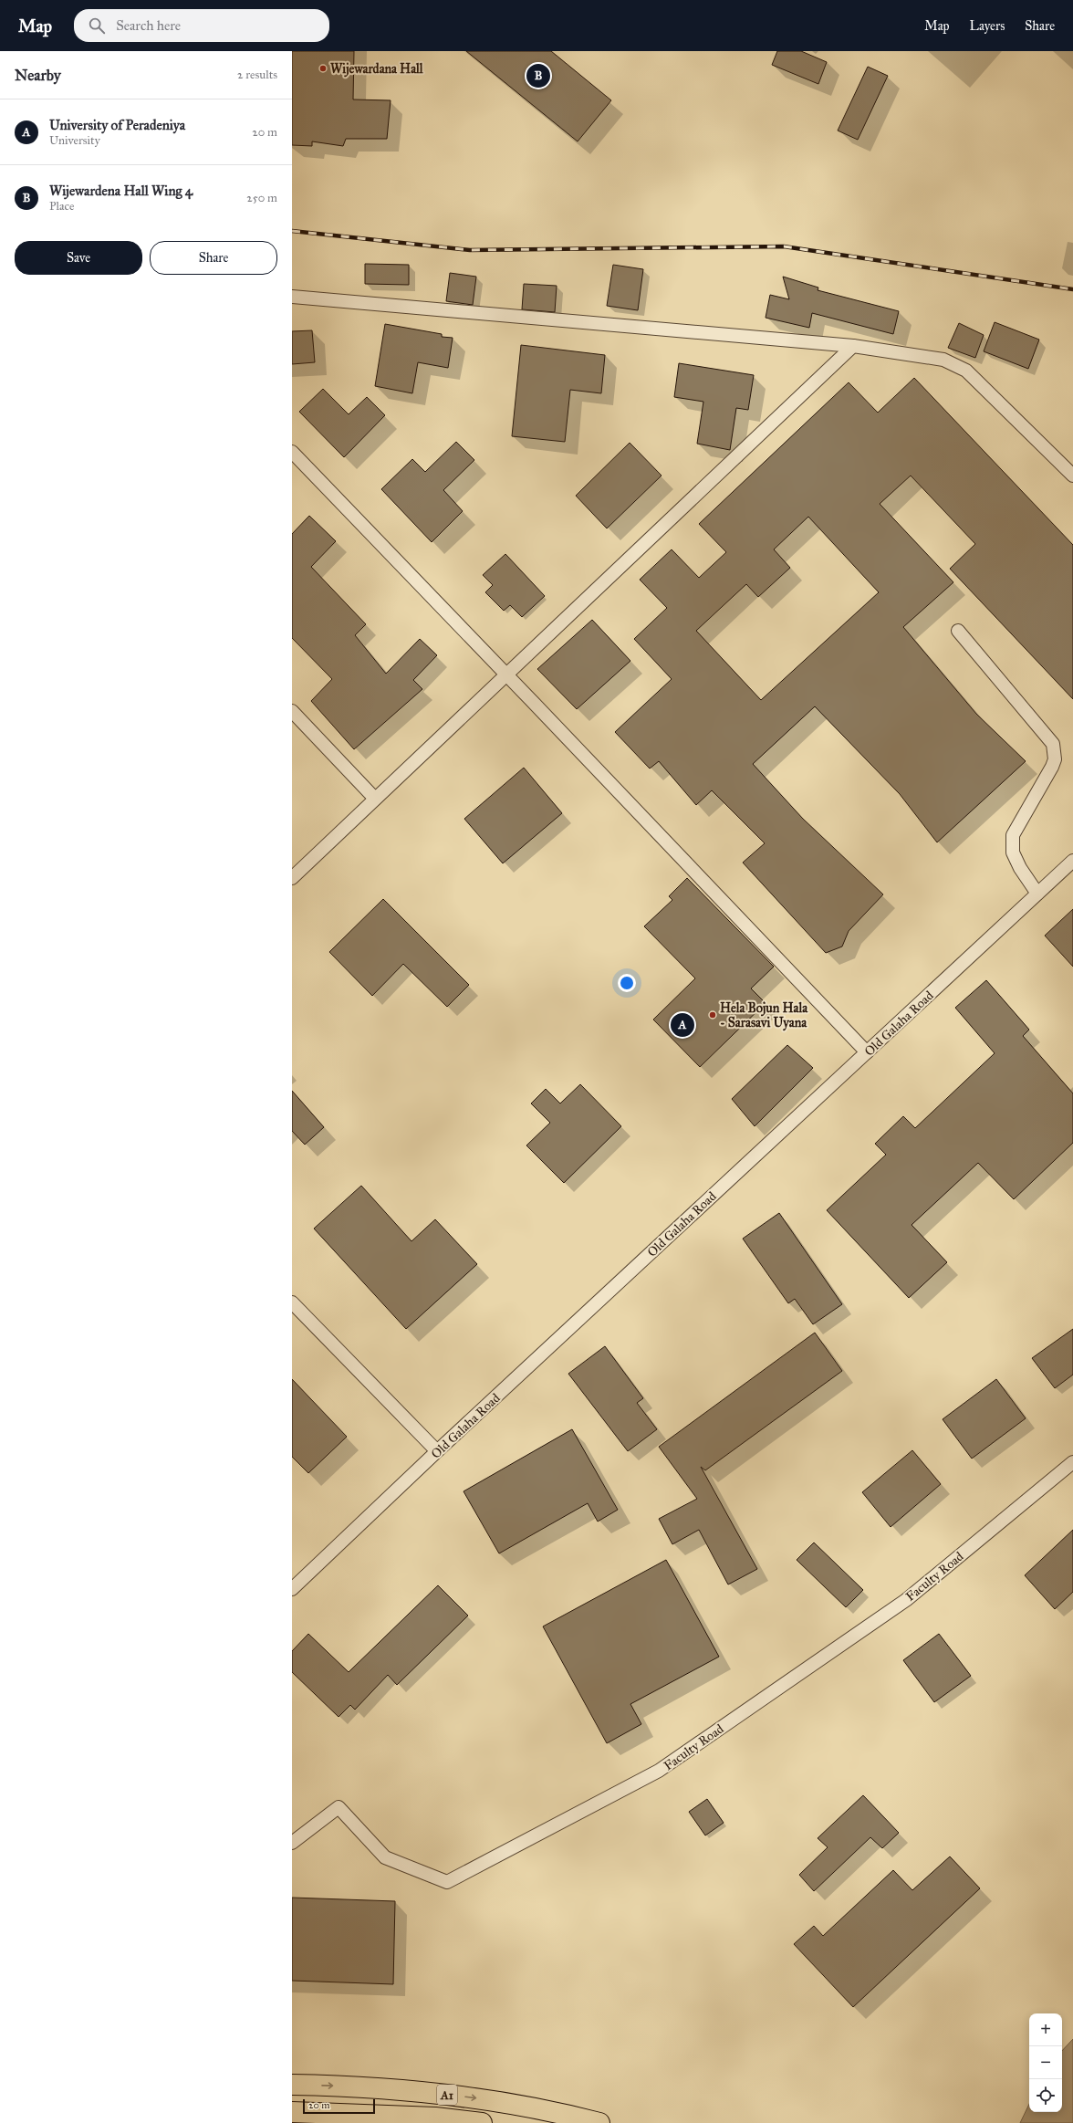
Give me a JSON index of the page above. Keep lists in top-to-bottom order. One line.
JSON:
{"streets":{"highway":["A1"],"lane":["Old Galaha Road","Faculty Road"]},"places":["Wijewardana Hall","Hela Bojun Hala - Sarasavi Uyana"],"scale_bar":"20 m","page":{"header":"Map","search":"Search here","nav":["Map","Layers","Share"],"heading":["Nearby","2 results"],"pins":["B","A"],"list":[{"mark":"A","name":"University of Peradeniya","note":"University","value":"20 m"},{"mark":"B","name":"Wijewardena Hall Wing 4","note":"Place","value":"250 m"}],"buttons":["Save","Share"],"map_buttons":["+","−"],"scale":"20 m"}}
